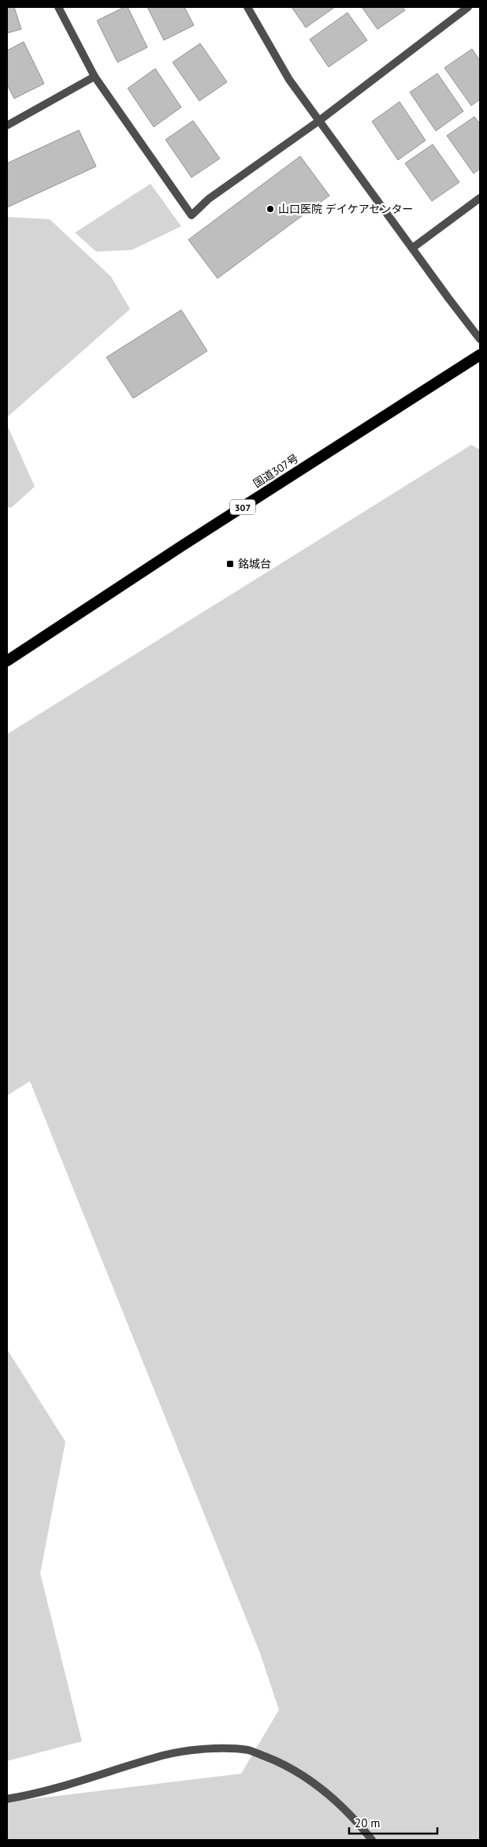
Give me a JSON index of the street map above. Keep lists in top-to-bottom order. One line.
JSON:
{"streets":{"highway":["国道307号","307"]},"places":{"other":["山口医院 デイケアセンター"],"transit":["銘城台"]},"scale_bar":"20 m"}
